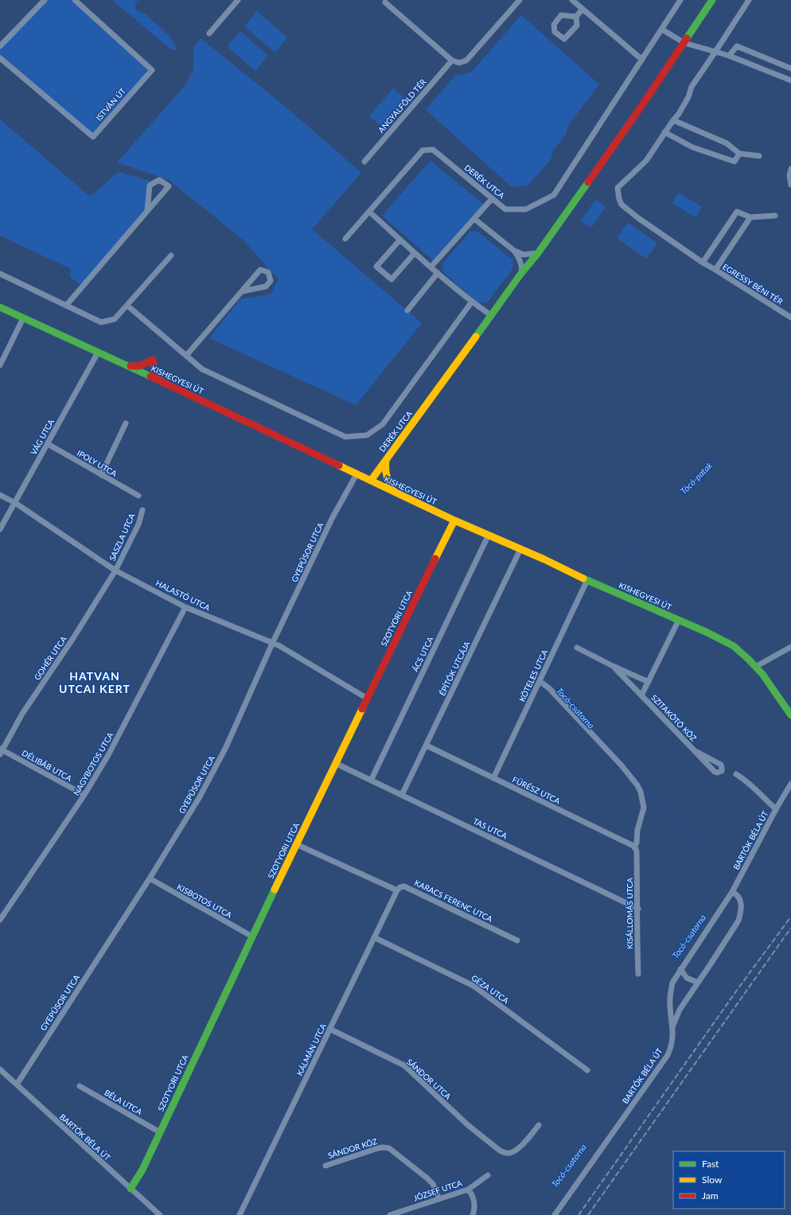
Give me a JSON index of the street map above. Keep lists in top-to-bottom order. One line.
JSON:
{"streets":{"street":["ISTVÁN ÚT","ANGYALFÖLD TÉR","DERÉK UTCA","EGRESSY BÉNI TÉR","KISHEGYESI ÚT","VÁG UTCA","IPOLY UTCA","SASZLA UTCA","GYEPŰSOR UTCA","HALASTÓ UTCA","SZOTYORI UTCA","ÁCS UTCA","GOHÉR UTCA","ÉPÍTŐK UTCÁJA","KÖTELES UTCA","SZITAKÖTŐ KÖZ","NAGYBOTOS UTCA","DÉLIBÁB UTCA","FŰRÉSZ UTCA","TAS UTCA","BARTÓK BÉLA ÚT","KISBOTOS UTCA","KARACS FERENC UTCA","KISÁLLOMÁS UTCA","GÉZA UTCA","KÁLMÁN UTCA","SÁNDOR UTCA","BÉLA UTCA","SÁNDOR KÖZ","JÓZSEF UTCA"]},"crossings":[["DERÉK UTCA","KISHEGYESI ÚT"],["KISHEGYESI ÚT","VÁG UTCA"],["KISHEGYESI ÚT","GYEPŰSOR UTCA"],["KISHEGYESI ÚT","SZOTYORI UTCA"],["KISHEGYESI ÚT","ÁCS UTCA"],["KISHEGYESI ÚT","ÉPÍTŐK UTCÁJA"],["KISHEGYESI ÚT","KÖTELES UTCA"],["KISHEGYESI ÚT","SZITAKÖTŐ KÖZ"],["VÁG UTCA","IPOLY UTCA"],["VÁG UTCA","HALASTÓ UTCA"],["SASZLA UTCA","HALASTÓ UTCA"],["SASZLA UTCA","GOHÉR UTCA"],["GYEPŰSOR UTCA","HALASTÓ UTCA"],["GYEPŰSOR UTCA","BARTÓK BÉLA ÚT"],["GYEPŰSOR UTCA","KISBOTOS UTCA"],["HALASTÓ UTCA","SZOTYORI UTCA"],["HALASTÓ UTCA","GOHÉR UTCA"],["HALASTÓ UTCA","NAGYBOTOS UTCA"],["SZOTYORI UTCA","TAS UTCA"],["SZOTYORI UTCA","BARTÓK BÉLA ÚT"],["SZOTYORI UTCA","KISBOTOS UTCA"],["SZOTYORI UTCA","KARACS FERENC UTCA"],["SZOTYORI UTCA","BÉLA UTCA"],["ÁCS UTCA","TAS UTCA"],["GOHÉR UTCA","DÉLIBÁB UTCA"],["ÉPÍTŐK UTCÁJA","FŰRÉSZ UTCA"],["ÉPÍTŐK UTCÁJA","TAS UTCA"],["KÖTELES UTCA","FŰRÉSZ UTCA"],["KÖTELES UTCA","KISÁLLOMÁS UTCA"],["NAGYBOTOS UTCA","DÉLIBÁB UTCA"],["FŰRÉSZ UTCA","KISÁLLOMÁS UTCA"],["TAS UTCA","KISÁLLOMÁS UTCA"],["KARACS FERENC UTCA","KÁLMÁN UTCA"],["GÉZA UTCA","KÁLMÁN UTCA"],["KÁLMÁN UTCA","SÁNDOR UTCA"],["SÁNDOR KÖZ","JÓZSEF UTCA"]],"districts":["HATVAN UTCAI KERT"],"water":["Tócó-patak","Tocó-csatorna"],"legend":["Fast","Slow","Jam"]}
